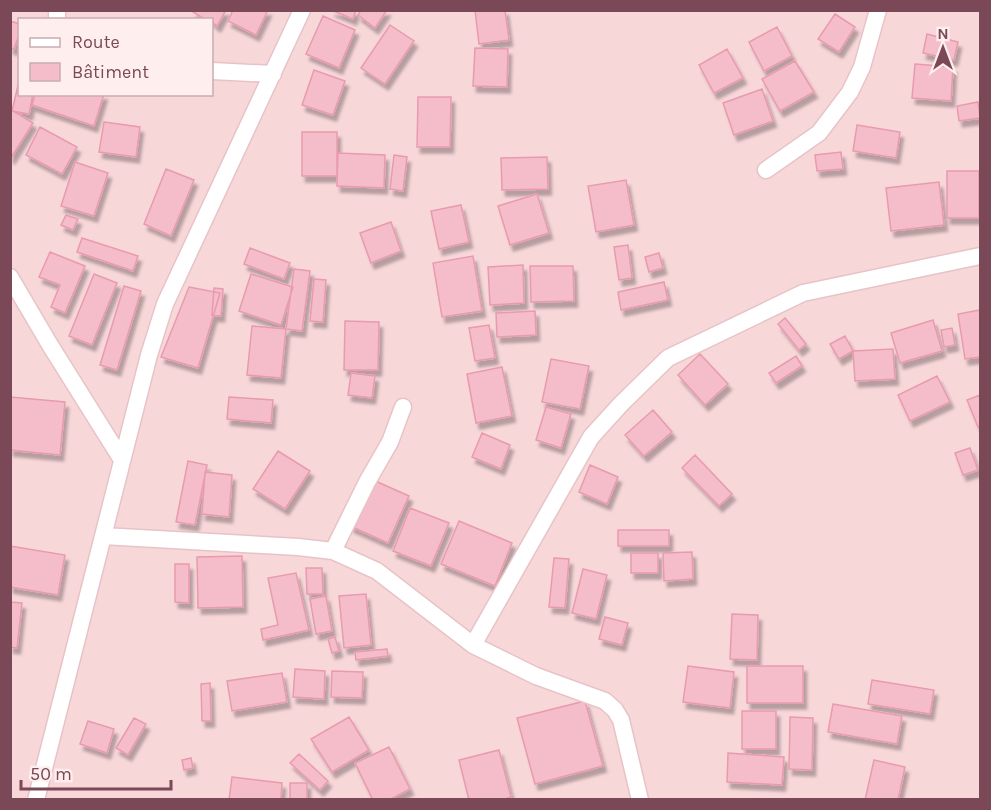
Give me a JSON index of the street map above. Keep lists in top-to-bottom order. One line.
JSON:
{"legend":["Route","Bâtiment"],"scale_bar":"50 m","north":"top"}
